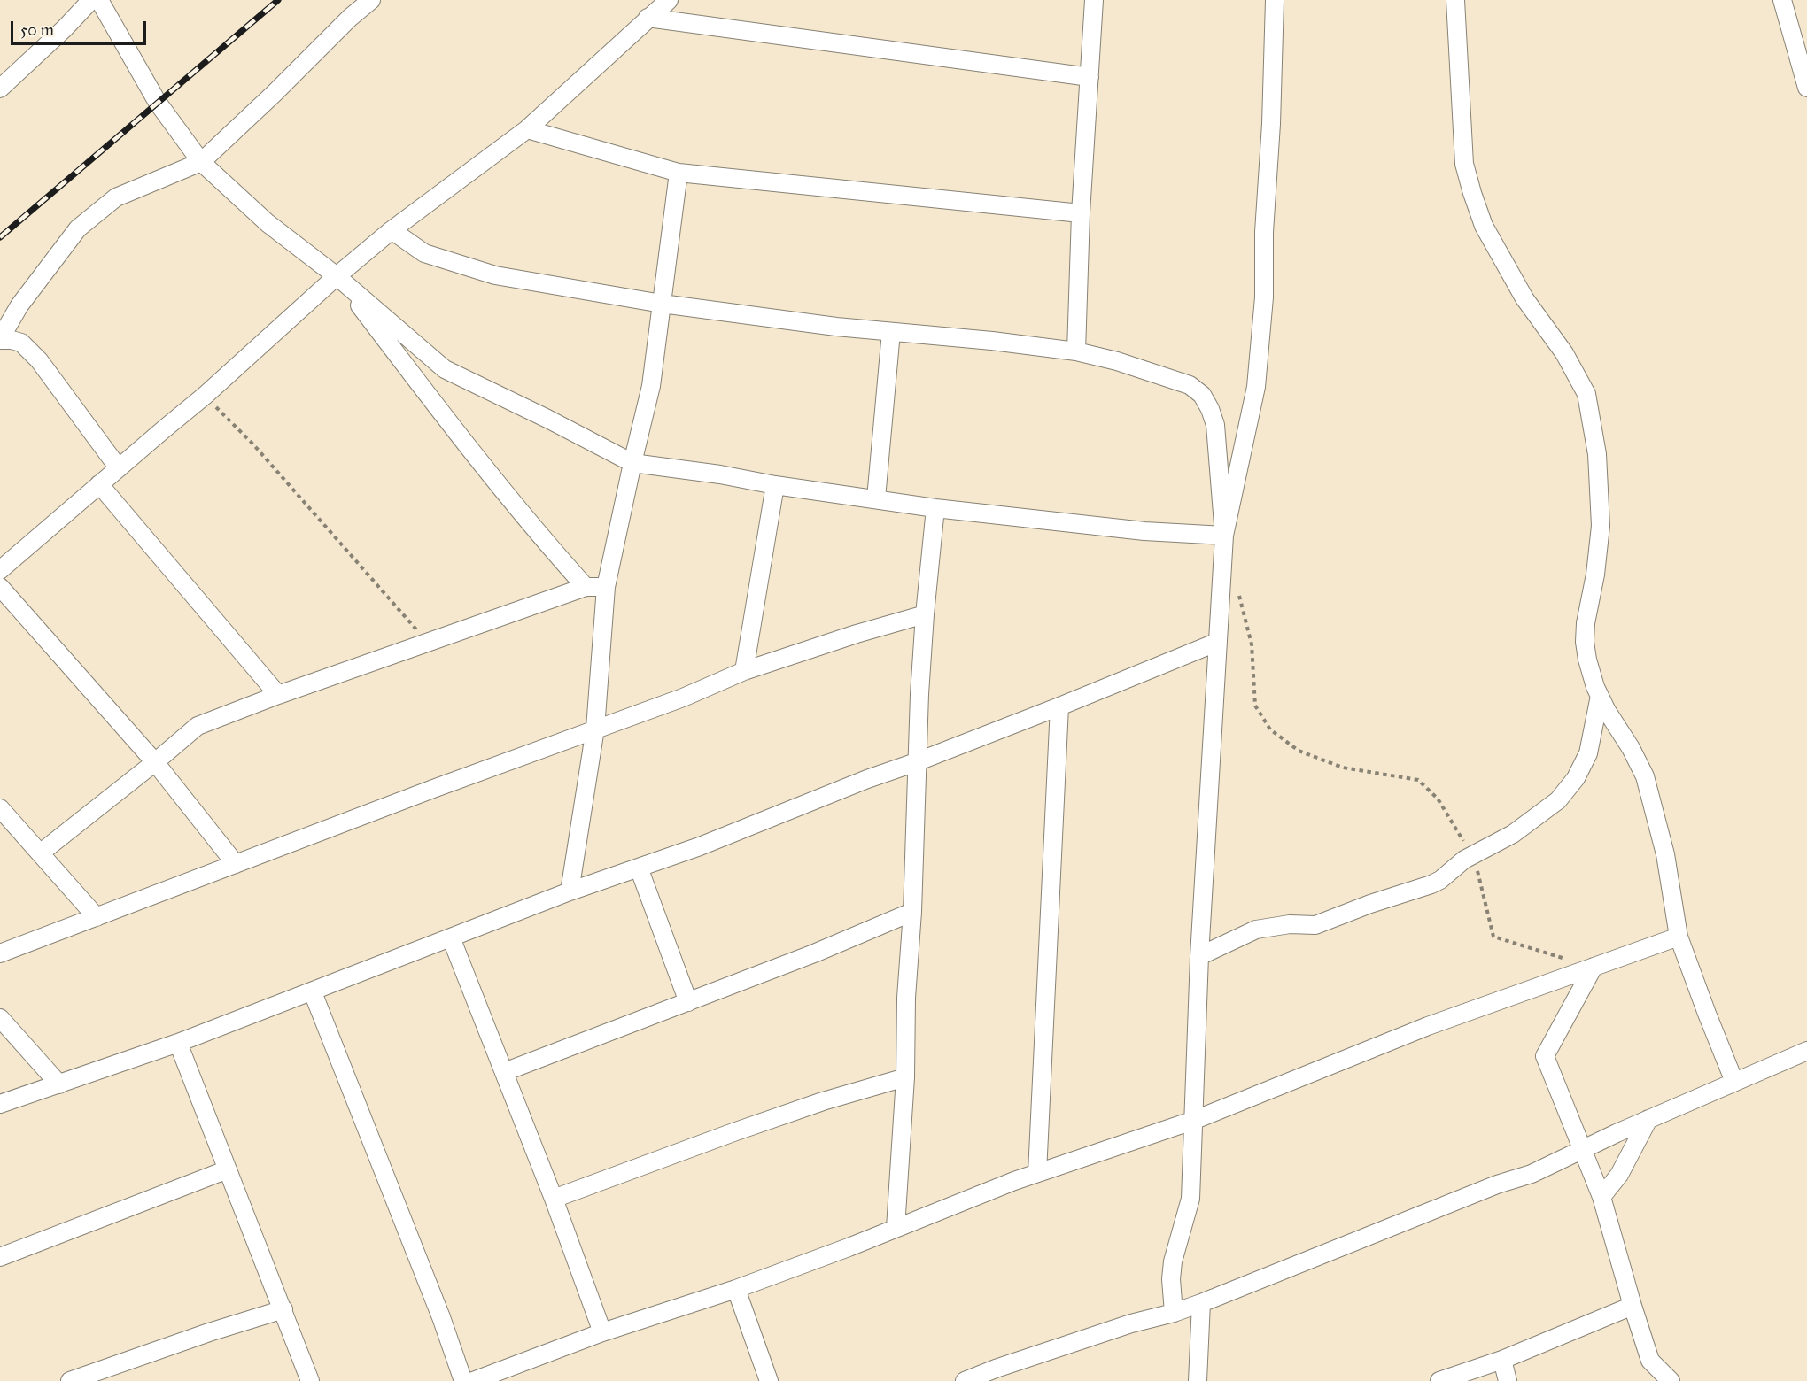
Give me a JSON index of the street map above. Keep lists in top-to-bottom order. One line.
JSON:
{"scale_bar":"50 m"}
